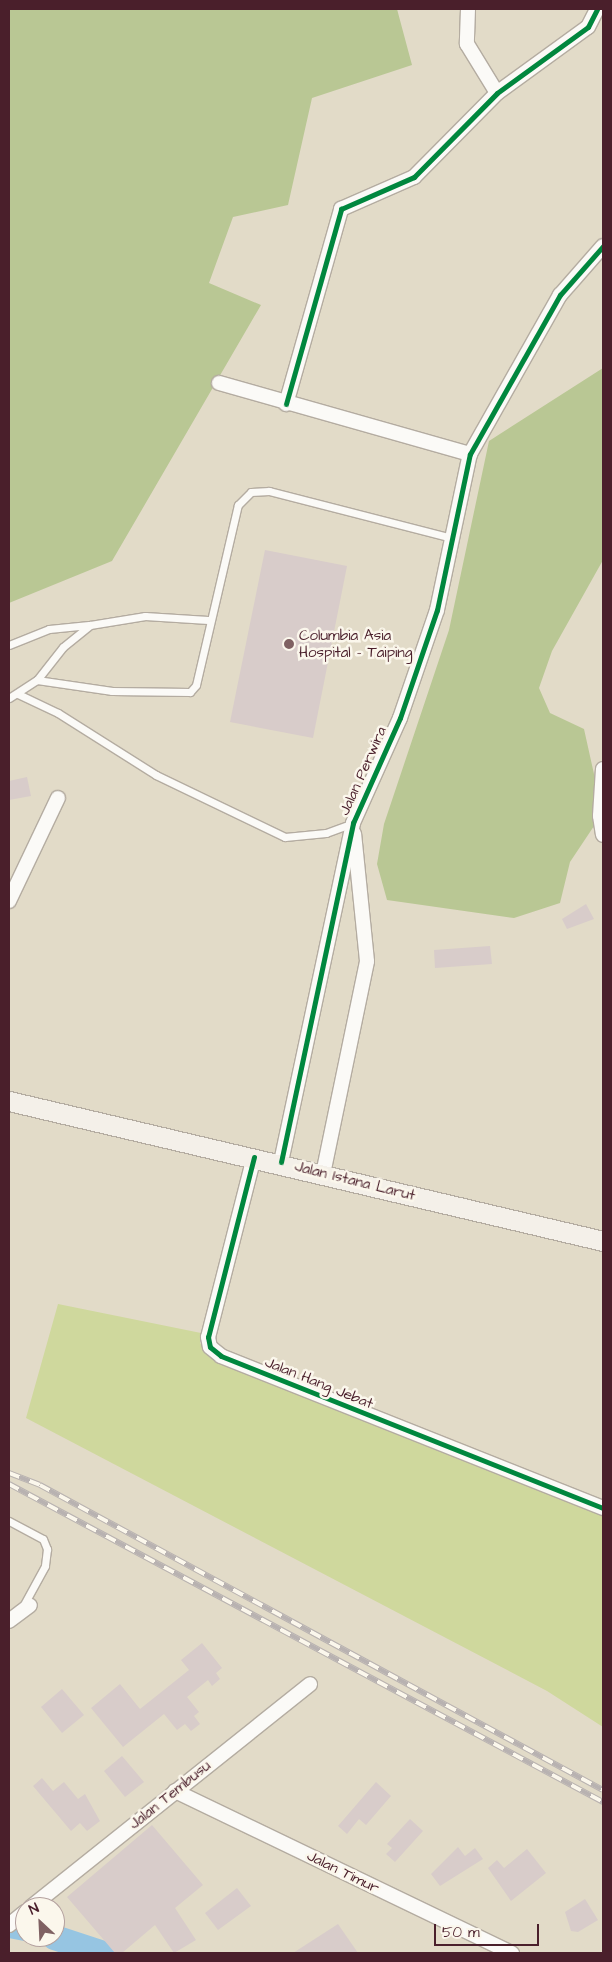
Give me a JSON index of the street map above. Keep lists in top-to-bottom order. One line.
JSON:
{"streets":{"main road":["Jalan Istana Larut"],"street":["Jalan Perwira","Jalan Hang Jebat","Jalan Tembusu","Jalan Timur"]},"crossings":[["Jalan Perwira","Jalan Istana Larut"],["Jalan Istana Larut","Jalan Hang Jebat"],["Jalan Tembusu","Jalan Timur"]],"places":["Columbia Asia Hospital - Taiping"],"scale_bar":"50 m","north":"top left"}
